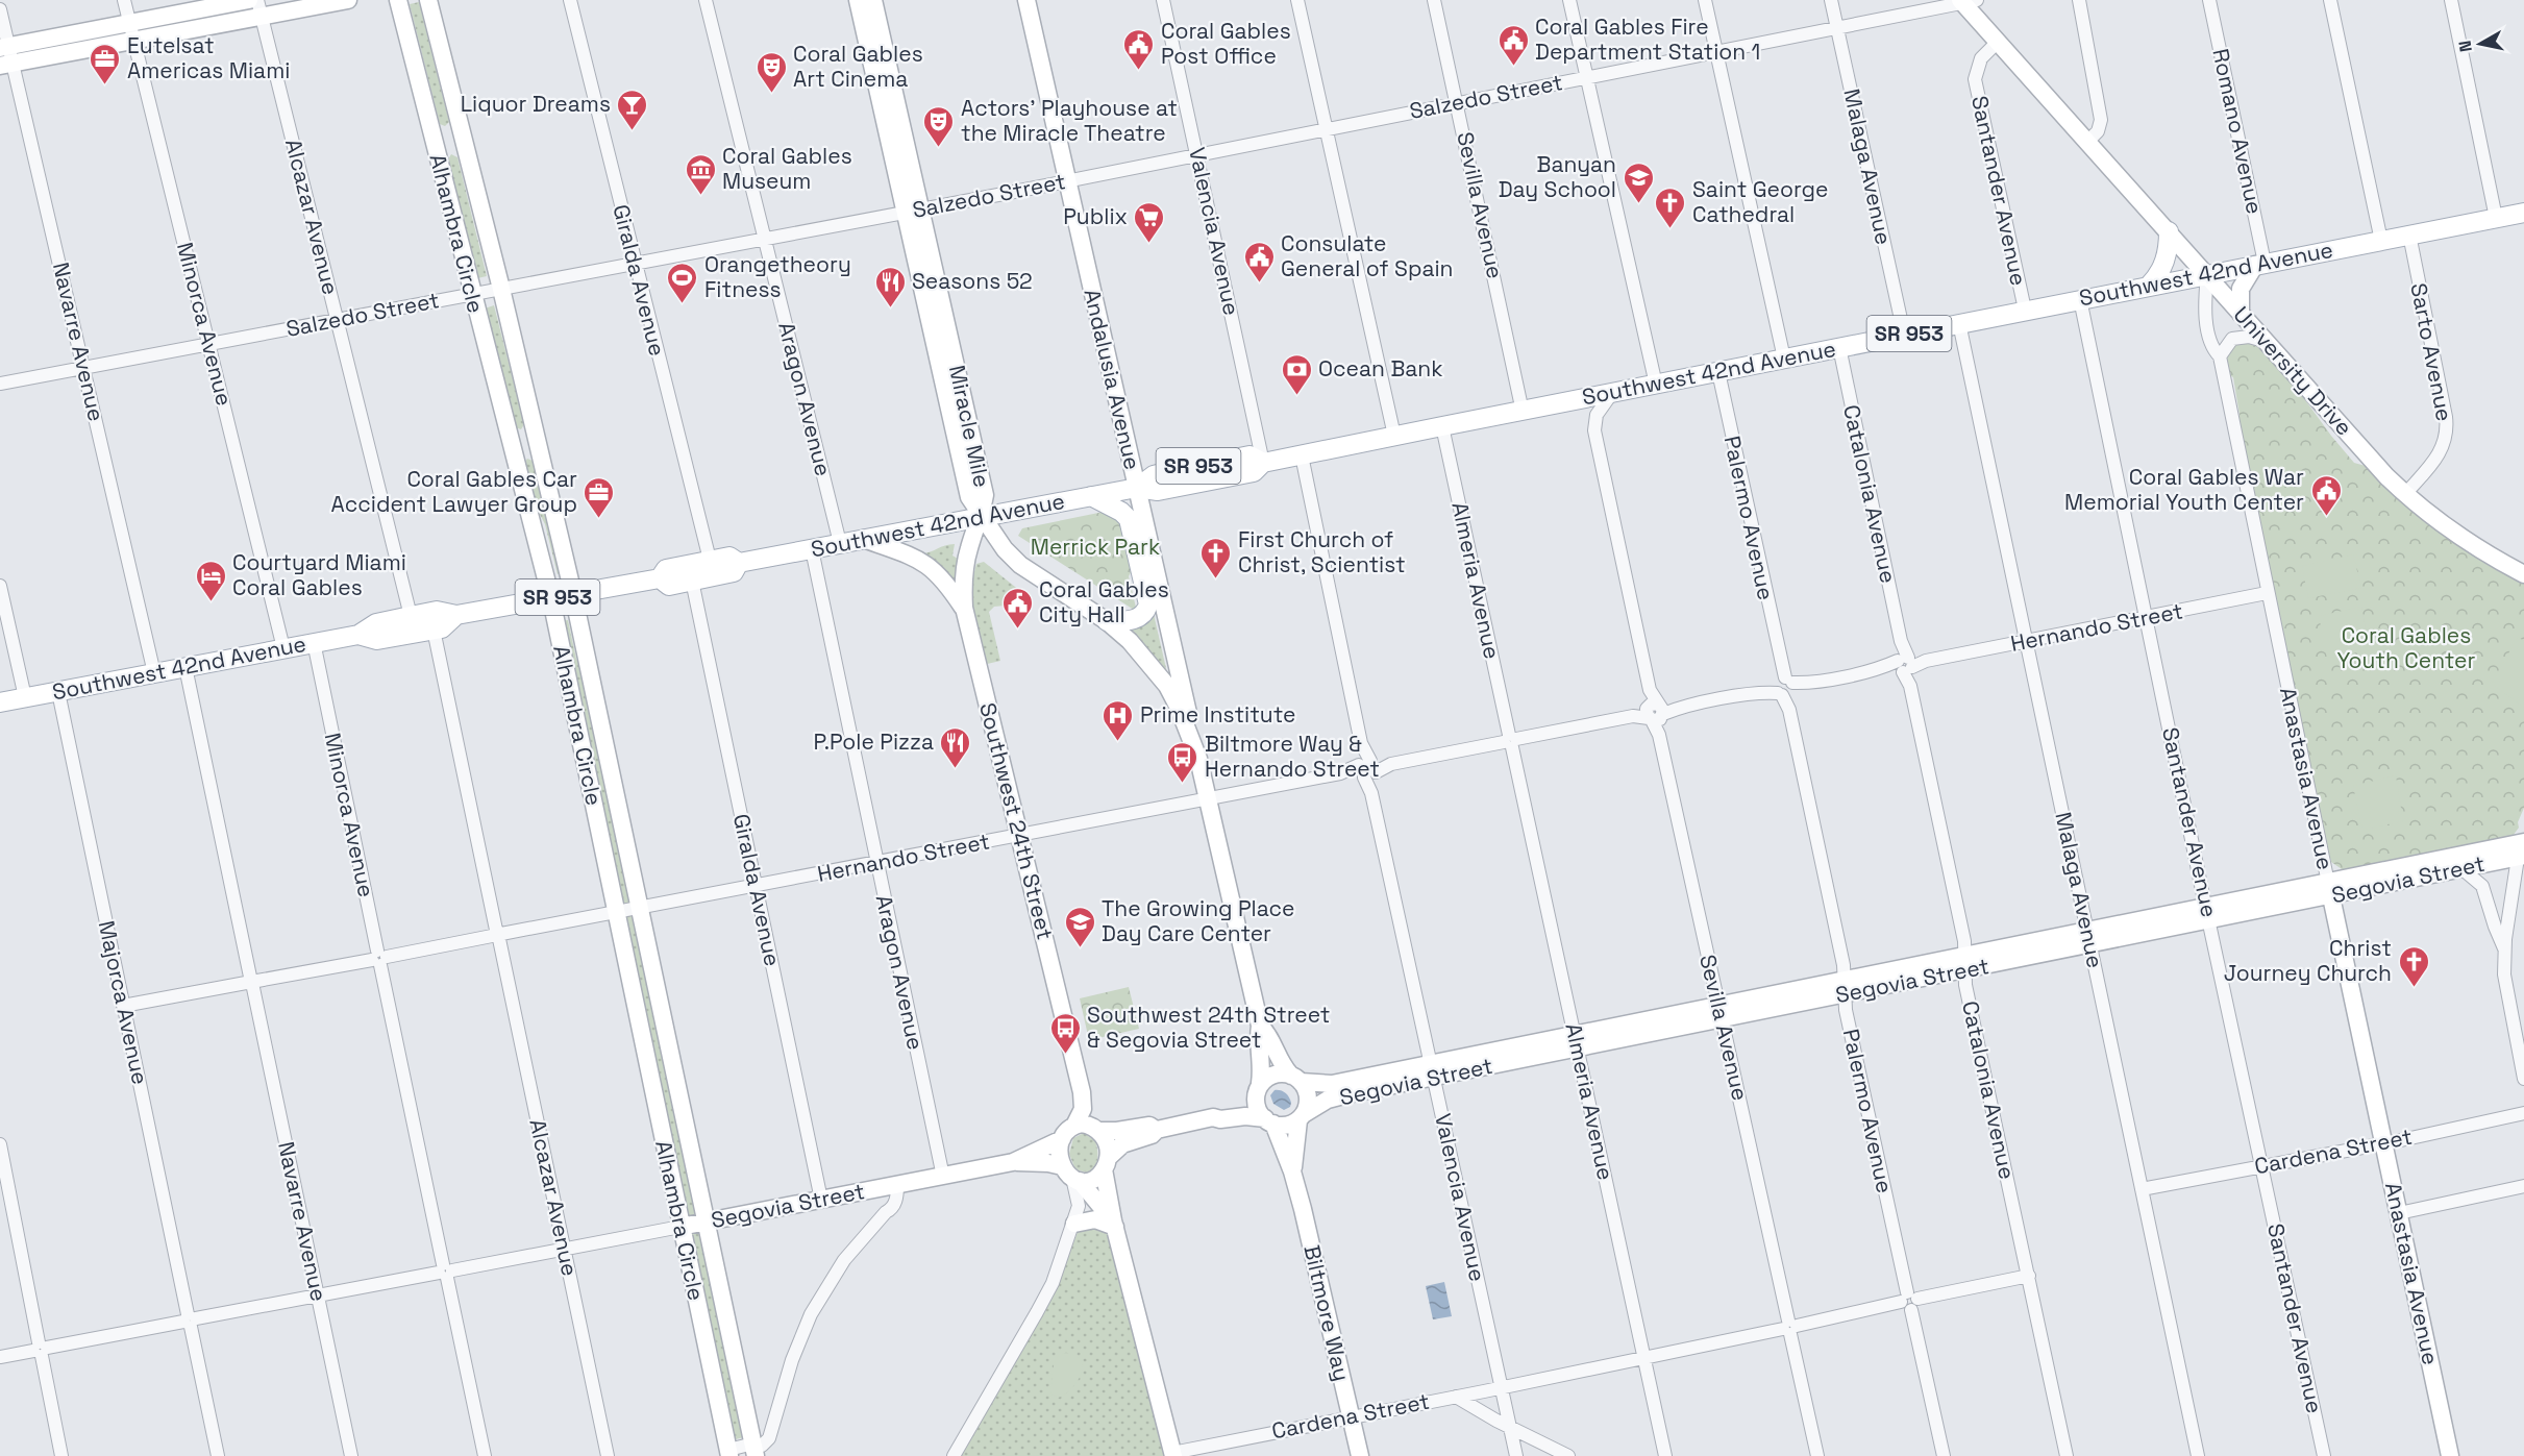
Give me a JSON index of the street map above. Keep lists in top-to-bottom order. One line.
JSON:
{"streets":{"main road":["Southwest 42nd Avenue","SR 953"],"street":["Salzedo Street","Romano Avenue","Malaga Avenue","Santander Avenue","Sevilla Avenue","Alcazar Avenue","Valencia Avenue","Alhambra Circle","Giralda Avenue","Minorca Avenue","Navarre Avenue","Sarto Avenue","University Drive","Andalusia Avenue","Aragon Avenue","Miracle Mile","Catalonia Avenue","Palermo Avenue","Almeria Avenue","Hernando Street","Anastasia Avenue","Southwest 24th Street","Segovia Street","Majorca Avenue","Cardena Street","Biltmore Way"]},"crossings":[["Salzedo Street","Malaga Avenue"],["Salzedo Street","Sevilla Avenue"],["Salzedo Street","Alcazar Avenue"],["Salzedo Street","Valencia Avenue"],["Salzedo Street","Alhambra Circle"],["Salzedo Street","Giralda Avenue"],["Salzedo Street","Minorca Avenue"],["Salzedo Street","Navarre Avenue"],["Salzedo Street","University Drive"],["Salzedo Street","Andalusia Avenue"],["Salzedo Street","Aragon Avenue"],["Salzedo Street","Miracle Mile"],["Romano Avenue","Southwest 42nd Avenue"],["Malaga Avenue","Southwest 42nd Avenue"],["Malaga Avenue","Hernando Street"],["Malaga Avenue","Segovia Street"],["Malaga Avenue","Cardena Street"],["Santander Avenue","Southwest 42nd Avenue"],["Santander Avenue","University Drive"],["Santander Avenue","Hernando Street"],["Santander Avenue","Segovia Street"],["Santander Avenue","Cardena Street"],["Sevilla Avenue","Southwest 42nd Avenue"],["Sevilla Avenue","Hernando Street"],["Sevilla Avenue","Segovia Street"],["Alcazar Avenue","Southwest 42nd Avenue"],["Alcazar Avenue","Hernando Street"],["Alcazar Avenue","Segovia Street"],["Valencia Avenue","Southwest 42nd Avenue"],["Valencia Avenue","Hernando Street"],["Valencia Avenue","Segovia Street"],["Valencia Avenue","Cardena Street"],["Alhambra Circle","Southwest 42nd Avenue"],["Alhambra Circle","Hernando Street"],["Alhambra Circle","Segovia Street"],["Southwest 42nd Avenue","Giralda Avenue"],["Southwest 42nd Avenue","Minorca Avenue"],["Southwest 42nd Avenue","Navarre Avenue"],["Southwest 42nd Avenue","Sarto Avenue"],["Southwest 42nd Avenue","University Drive"],["Southwest 42nd Avenue","Andalusia Avenue"],["Southwest 42nd Avenue","Aragon Avenue"],["Southwest 42nd Avenue","Miracle Mile"],["Southwest 42nd Avenue","Catalonia Avenue"],["Southwest 42nd Avenue","Palermo Avenue"],["Southwest 42nd Avenue","Almeria Avenue"],["Southwest 42nd Avenue","Anastasia Avenue"],["Southwest 42nd Avenue","Southwest 24th Street"],["Southwest 42nd Avenue","Majorca Avenue"],["Giralda Avenue","Hernando Street"],["Giralda Avenue","Segovia Street"],["Minorca Avenue","Hernando Street"],["Minorca Avenue","Segovia Street"],["Navarre Avenue","Hernando Street"],["Navarre Avenue","Segovia Street"],["Sarto Avenue","University Drive"],["University Drive","Anastasia Avenue"],["Aragon Avenue","Hernando Street"],["Aragon Avenue","Segovia Street"],["Miracle Mile","Southwest 24th Street"],["Catalonia Avenue","Hernando Street"],["Catalonia Avenue","Segovia Street"],["Palermo Avenue","Hernando Street"],["Palermo Avenue","Segovia Street"],["Almeria Avenue","Hernando Street"],["Almeria Avenue","Segovia Street"],["Hernando Street","Anastasia Avenue"],["Hernando Street","Southwest 24th Street"],["Hernando Street","Majorca Avenue"],["Anastasia Avenue","Segovia Street"],["Anastasia Avenue","Cardena Street"],["Southwest 24th Street","Segovia Street"],["Segovia Street","Majorca Avenue"],["Segovia Street","Biltmore Way"],["Cardena Street","Biltmore Way"]],"parks":["Merrick Park","Coral Gables Youth Center"],"places":{"public building":["Coral Gables Fire Department Station 1","Coral Gables Post Office","Consulate General of Spain","Coral Gables War Memorial Youth Center","Coral Gables City Hall"],"office":["Eutelsat Americas Miami","Coral Gables Car Accident Lawyer Group"],"theatre":["Coral Gables Art Cinema","Actors' Playhouse at the Miracle Theatre"],"bar":["Liquor Dreams"],"museum":["Coral Gables Museum"],"school or university":["Banyan Day School","The Growing Place Day Care Center"],"church":["Saint George Cathedral","First Church of Christ, Scientist","Christ Journey Church"],"supermarket":["Publix"],"sports":["Orangetheory Fitness"],"restaurant":["Seasons 52","P.Pole Pizza"],"bank":["Ocean Bank"],"hotel":["Courtyard Miami Coral Gables"],"hospital":["Prime Institute"],"bus stop":["Biltmore Way & Hernando Street","Southwest 24th Street & Segovia Street"]},"north":"left"}
